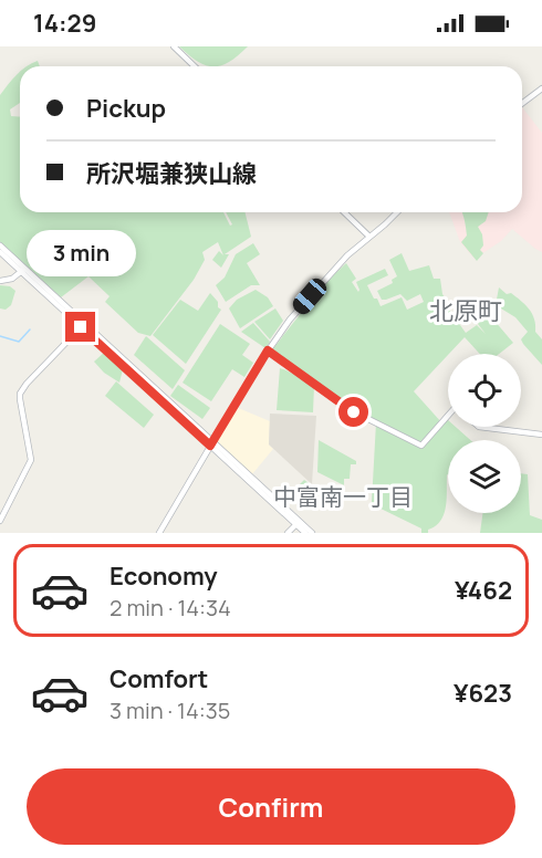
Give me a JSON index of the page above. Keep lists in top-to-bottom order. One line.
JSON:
{"districts":["北原町","中富南一丁目"],"page":{"status":"14:29","banner":["Pickup","所沢堀兼狭山線"],"bubble":"3 min","list":[{"name":"Economy","note":"2 min · 14:34","value":"¥462"},{"name":"Comfort","note":"3 min · 14:35","value":"¥623"}],"buttons":"Confirm"}}
